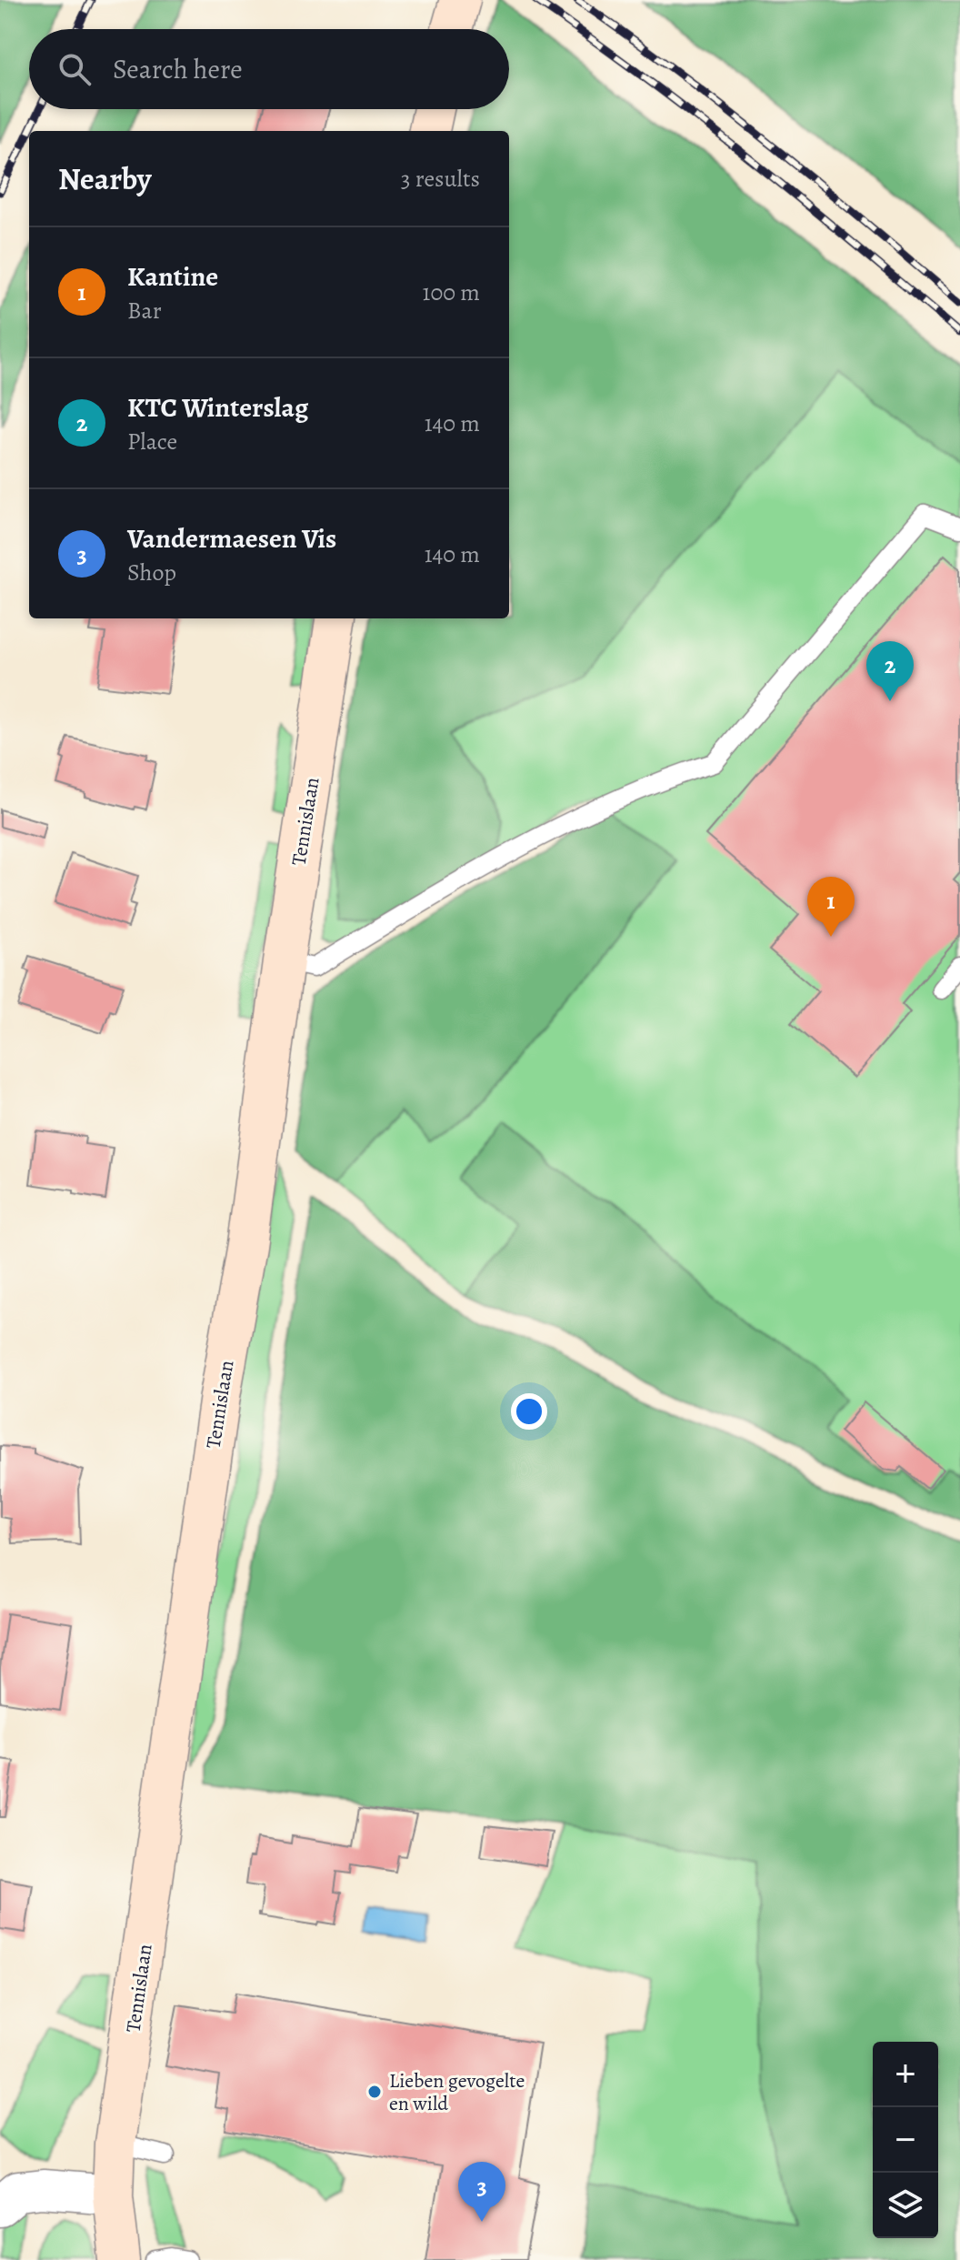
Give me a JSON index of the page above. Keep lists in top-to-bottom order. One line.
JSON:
{"streets":{"street":["Tennislaan"]},"places":["Lieben gevogelte en wild"],"page":{"search":"Search here","heading":["Nearby","3 results"],"list":[{"mark":"1","name":"Kantine","note":"Bar","value":"100 m"},{"mark":"2","name":"KTC Winterslag","note":"Place","value":"140 m"},{"mark":"3","name":"Vandermaesen Vis","note":"Shop","value":"140 m"}],"pins":["2","1","3"],"map_buttons":["+","−"]}}
